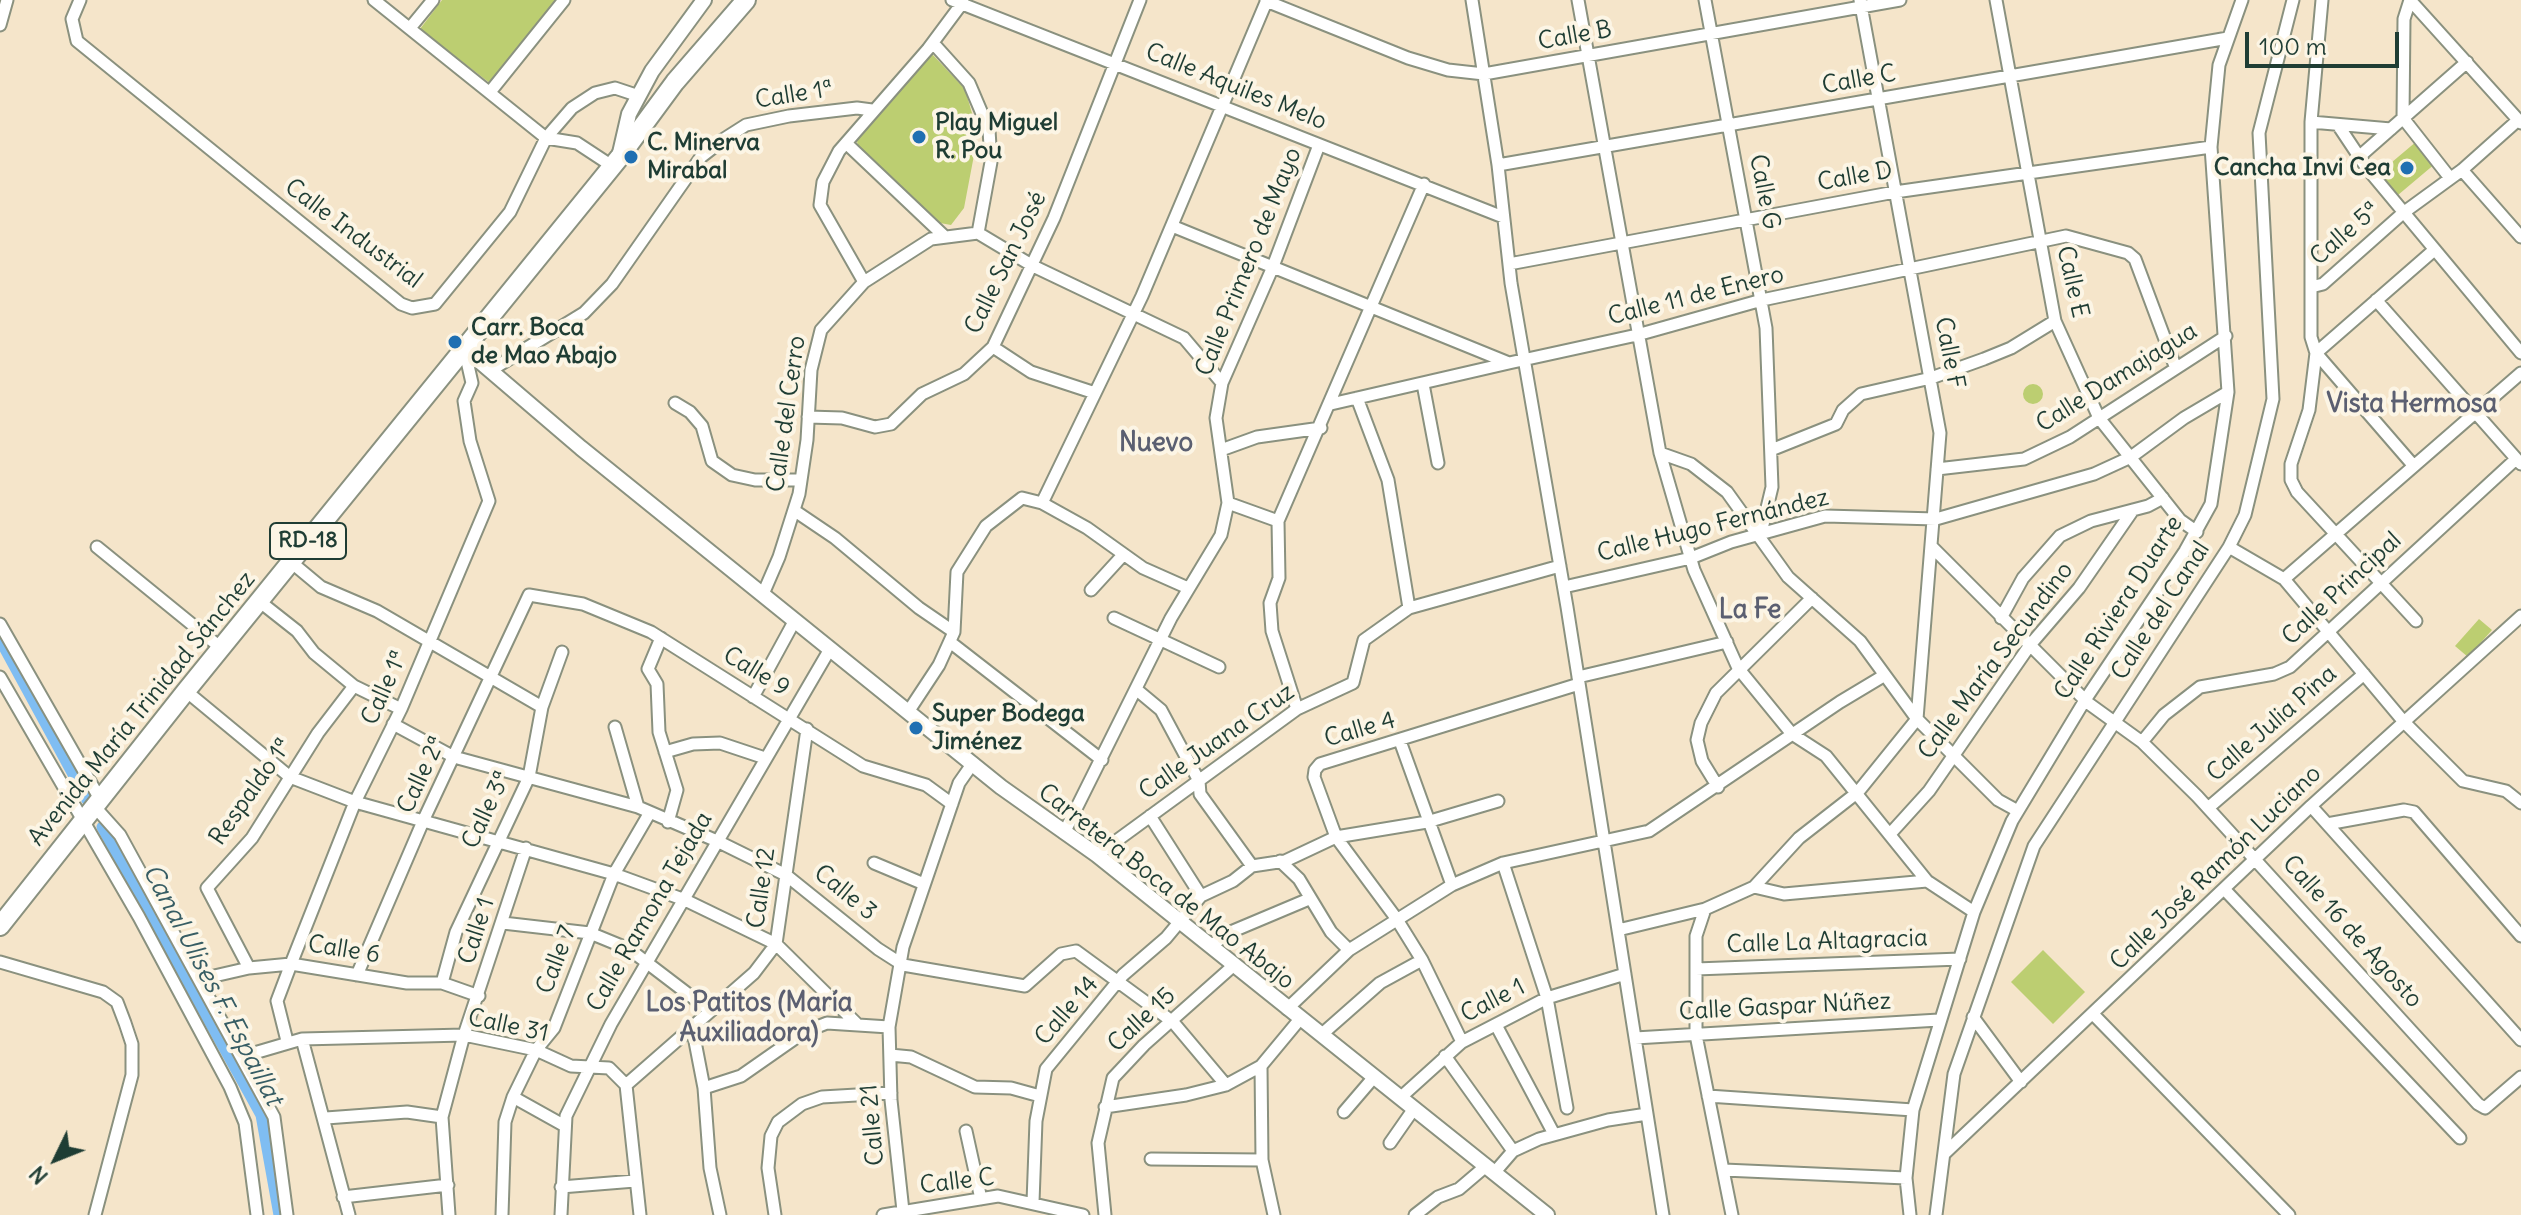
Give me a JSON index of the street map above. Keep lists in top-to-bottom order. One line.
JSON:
{"streets":{"main road":["RD-18","Avenida María Trinidad Sánchez"],"street":["Calle B","Calle C","Calle Aquiles Melo","Calle 1ª","Calle D","Calle G","Calle Industrial","Calle 5ª","Calle Primero de Mayo","Calle San José","Calle E","Calle 11 de Enero","Calle F","Calle Damajagua","Calle del Cerro","Calle Hugo Fernández","Calle Principal","Calle Riviera Duarte","Calle del Canal","Calle María Secundino","Calle 9","Calle Julia Pina","Calle 4","Calle Juana Cruz","Calle 2ª","Respaldo 1ª","Calle 3ª","Calle José Ramón Luciano","Carretera Boca de Mao Abajo","Calle 12","Calle 3","Calle Ramona Tejada","Calle 1","Calle 16 de Agosto","Calle La Altagracia","Calle 6","Calle 7","Calle Gaspar Núñez","Calle 14","Calle 15","Calle 31","Calle 21"]},"crossings":[["Calle B","Calle G"],["Calle B","Calle F"],["Calle C","Calle G"],["Calle C","Calle E"],["Calle C","Calle F"],["Calle C","Calle Riviera Duarte"],["Calle C","Calle 14"],["Calle C","Calle 21"],["Calle Aquiles Melo","Calle Primero de Mayo"],["Calle Aquiles Melo","Calle San José"],["Calle 1ª","Avenida María Trinidad Sánchez"],["Calle 1ª","Carretera Boca de Mao Abajo"],["Calle 1ª","Calle 3"],["Calle 1ª","Calle 6"],["Calle 1ª","Calle 31"],["Calle D","Calle G"],["Calle D","Calle E"],["Calle D","Calle F"],["Calle D","Calle Riviera Duarte"],["Calle G","Calle 11 de Enero"],["Calle G","Calle Hugo Fernández"],["Calle Primero de Mayo","Carretera Boca de Mao Abajo"],["Calle San José","Calle del Cerro"],["Calle E","Calle 11 de Enero"],["Calle E","Calle Damajagua"],["Calle E","Calle Hugo Fernández"],["Calle E","Calle Riviera Duarte"],["Calle 11 de Enero","Calle F"],["Calle 11 de Enero","Calle Damajagua"],["Calle F","Calle Damajagua"],["Calle F","Calle Hugo Fernández"],["Calle F","Calle 16 de Agosto"],["Calle Damajagua","Calle Riviera Duarte"],["Calle del Cerro","Carretera Boca de Mao Abajo"],["Calle Hugo Fernández","Calle Riviera Duarte"],["Calle Principal","Calle 16 de Agosto"],["Calle Riviera Duarte","Calle 16 de Agosto"],["Calle Riviera Duarte","Calle La Altagracia"],["Calle Riviera Duarte","Calle Gaspar Núñez"],["Calle del Canal","Calle José Ramón Luciano"],["Calle del Canal","Calle 16 de Agosto"],["Calle María Secundino","Calle 16 de Agosto"],["Calle 9","Calle 2ª"],["Calle 9","Calle 12"],["Calle 9","Calle Ramona Tejada"],["Calle 9","Calle 21"],["Avenida María Trinidad Sánchez","Carretera Boca de Mao Abajo"],["Calle Julia Pina","Calle 16 de Agosto"],["Calle 4","Calle 1"],["Calle Juana Cruz","Carretera Boca de Mao Abajo"],["Calle 2ª","Calle 3"],["Calle 2ª","Calle 6"],["Respaldo 1ª","Calle 6"],["Calle 3ª","Calle 3"],["Calle 3ª","Calle 6"],["Calle José Ramón Luciano","Calle 16 de Agosto"],["Carretera Boca de Mao Abajo","Calle Ramona Tejada"],["Carretera Boca de Mao Abajo","Calle 1"],["Carretera Boca de Mao Abajo","Calle 14"],["Carretera Boca de Mao Abajo","Calle 15"],["Carretera Boca de Mao Abajo","Calle 21"],["Calle 12","Calle 3"],["Calle 12","Calle 31"],["Calle 3","Calle Ramona Tejada"],["Calle 3","Calle 7"],["Calle 3","Calle 14"],["Calle 3","Calle 15"],["Calle 3","Calle 21"],["Calle Ramona Tejada","Calle 31"],["Calle 1","Calle 6"],["Calle 1","Calle 31"],["Calle 7","Calle 31"]],"districts":["Vista Hermosa","Nuevo","La Fe","Los Patitos (María Auxiliadora)"],"water":["Canal Ulises F. Espaillat"],"places":["Play Miguel R. Pou","C. Minerva Mirabal","Cancha Invi Cea","Carr. Boca de Mao Abajo","Super Bodega Jiménez"],"scale_bar":"100 m","north":"bottom left"}
